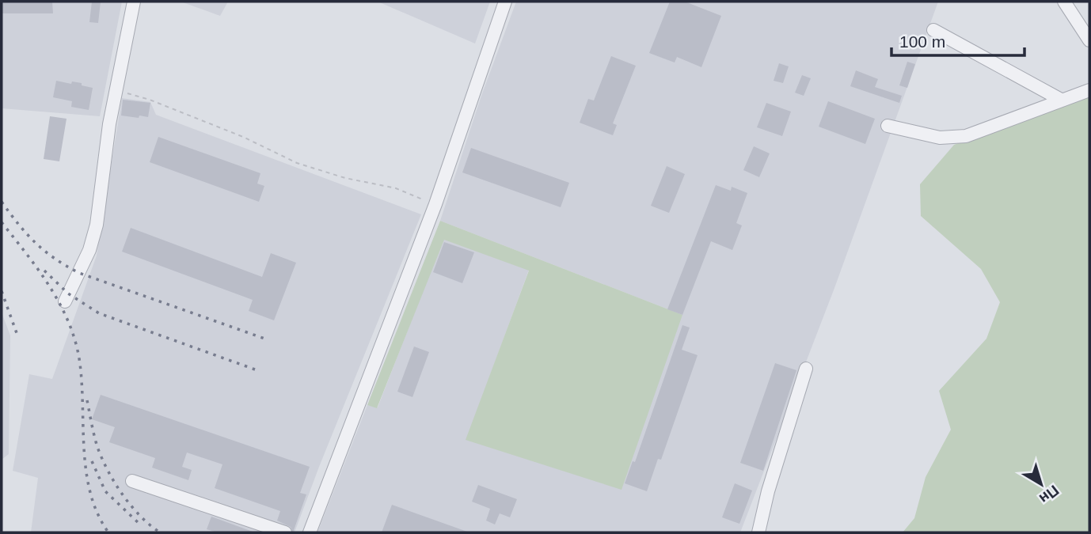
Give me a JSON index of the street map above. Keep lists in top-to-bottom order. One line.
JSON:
{"scale_bar":"100 m","north":"bottom right"}
